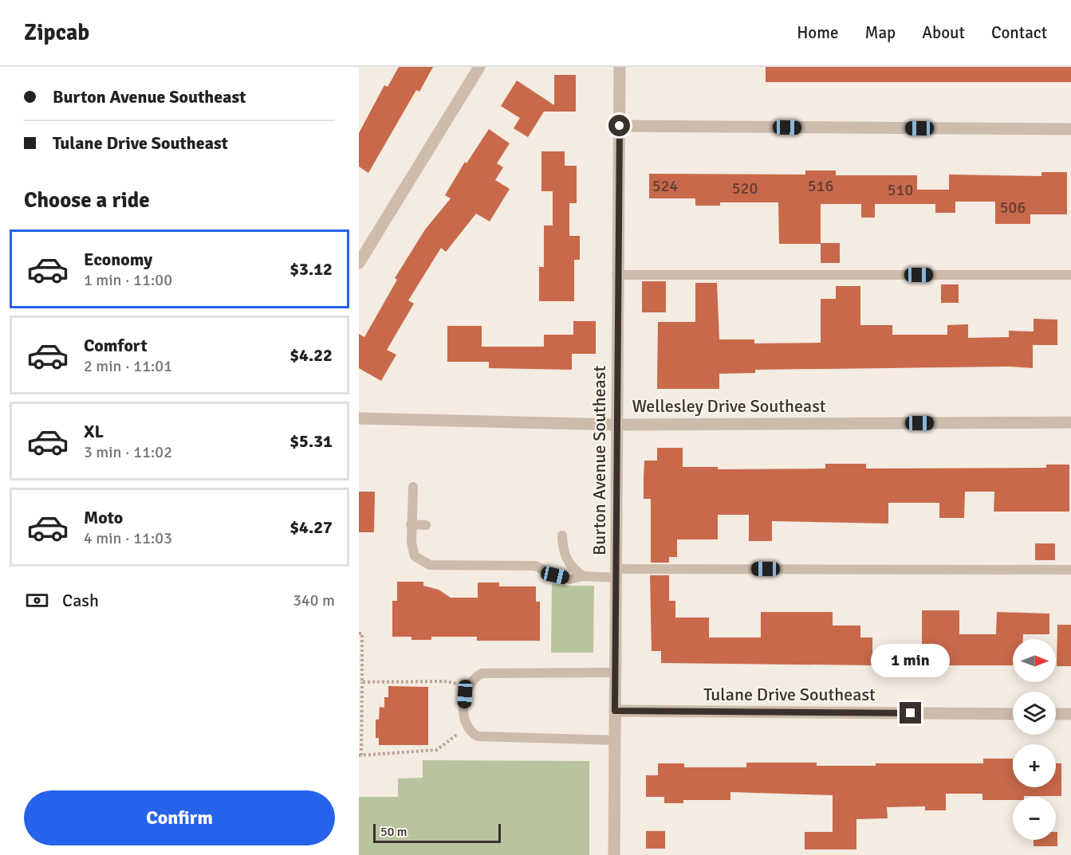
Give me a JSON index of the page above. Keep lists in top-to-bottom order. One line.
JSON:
{"streets":{"street":["Wellesley Drive Southeast","Burton Avenue Southeast","Tulane Drive Southeast"]},"crossings":[["Wellesley Drive Southeast","Burton Avenue Southeast"],["Burton Avenue Southeast","Tulane Drive Southeast"]],"house_numbers":["524","516","520","510","506"],"scale_bar":"50 m","north":"right","page":{"header":"Zipcab","nav":["Home","Map","About","Contact"],"banner":["Burton Avenue Southeast","Tulane Drive Southeast"],"heading":"Choose a ride","list":[{"name":"Economy","note":"1 min · 11:00","value":"$3.12"},{"name":"Comfort","note":"2 min · 11:01","value":"$4.22"},{"name":"XL","note":"3 min · 11:02","value":"$5.31"},{"name":"Moto","note":"4 min · 11:03","value":"$4.27"}],"pay":["Cash","340 m"],"map_buttons":["+","−"],"bubble":"1 min","buttons":"Confirm","scale":"50 m"}}
